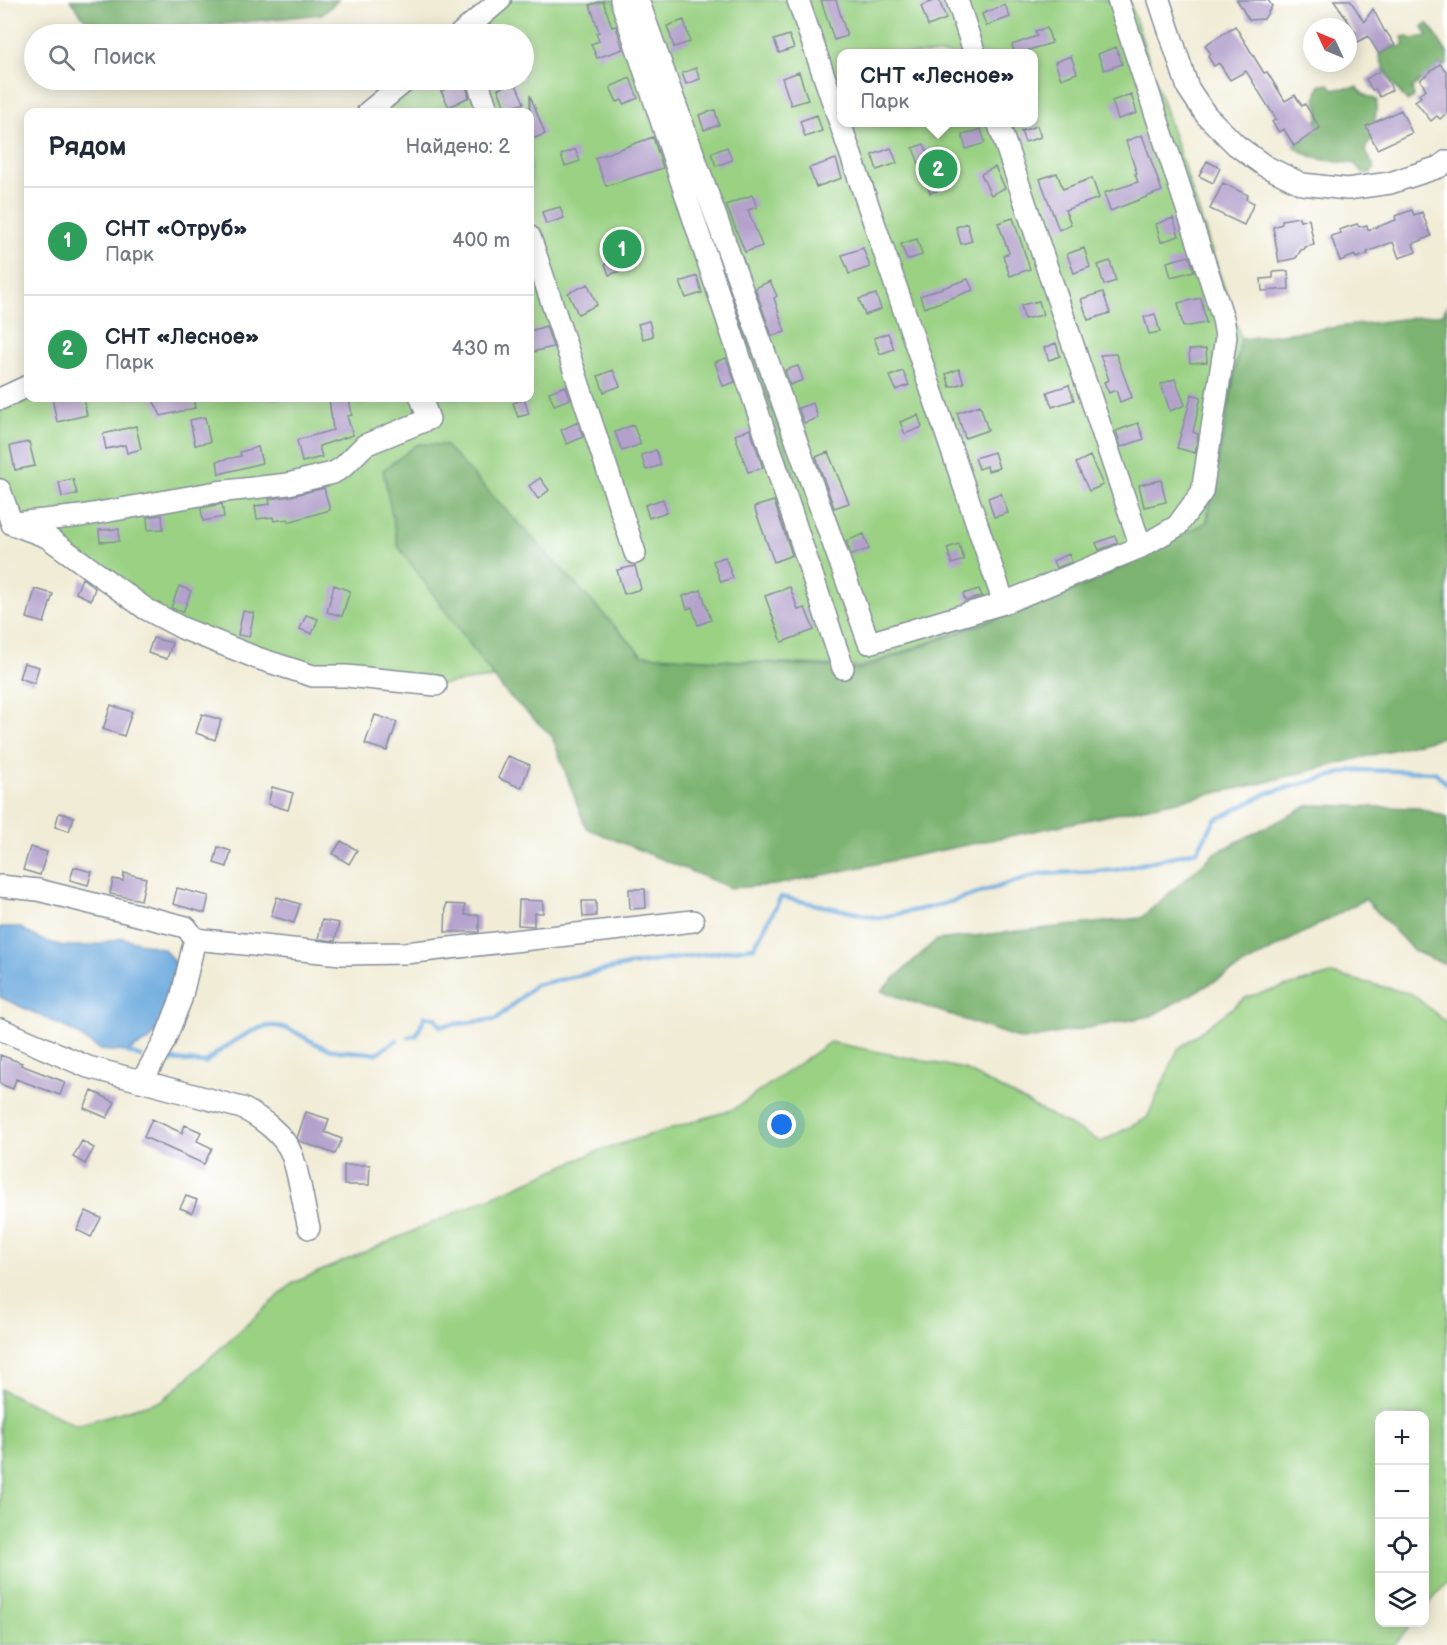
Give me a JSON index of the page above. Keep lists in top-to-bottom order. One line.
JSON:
{"north":"top left","page":{"search":"Поиск","popup":["СНТ «Лесное»","Парк"],"heading":["Рядом","Найдено: 2"],"pins":["2","1"],"list":[{"mark":"1","name":"СНТ «Отруб»","note":"Парк","value":"400 m"},{"mark":"2","name":"СНТ «Лесное»","note":"Парк","value":"430 m"}],"map_buttons":["+","−"]}}
